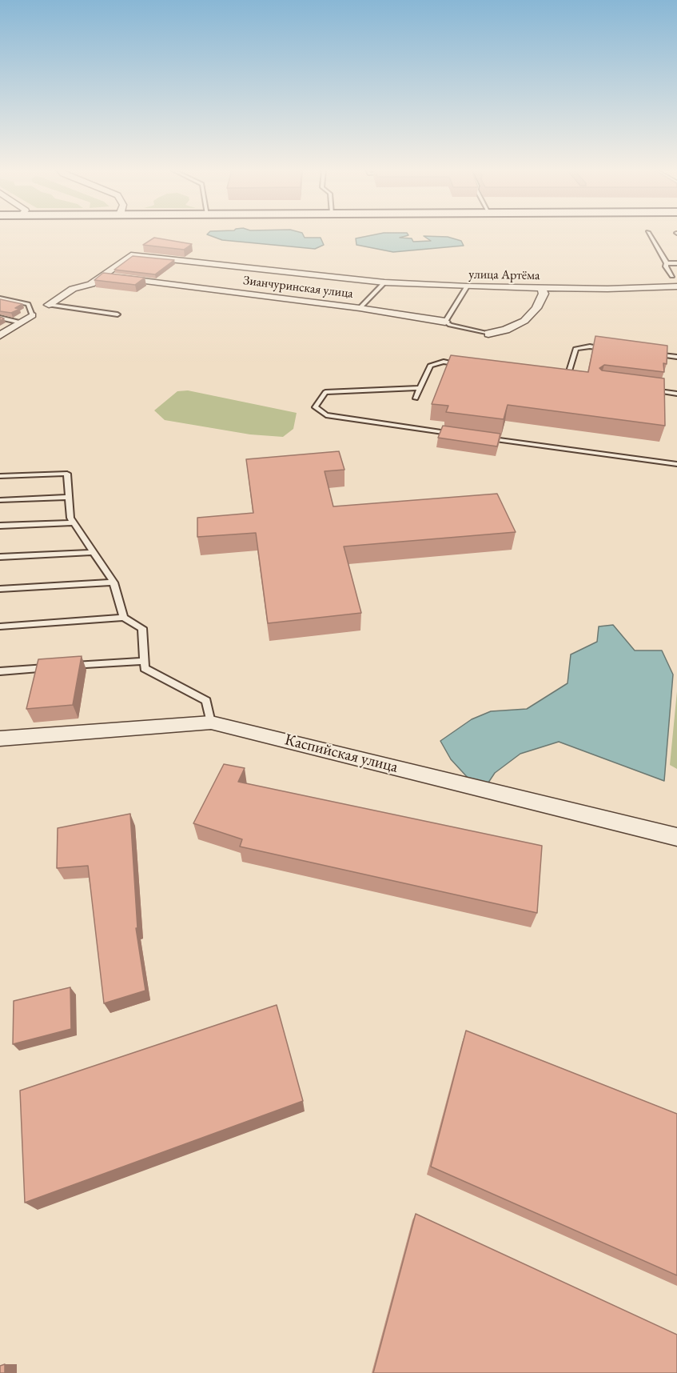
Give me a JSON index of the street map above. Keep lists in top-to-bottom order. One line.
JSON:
{"streets":{"street":["улица Артёма","Зианчуринская улица","Каспийская улица"]},"crossings":[["улица Артёма","Зианчуринская улица"]]}
